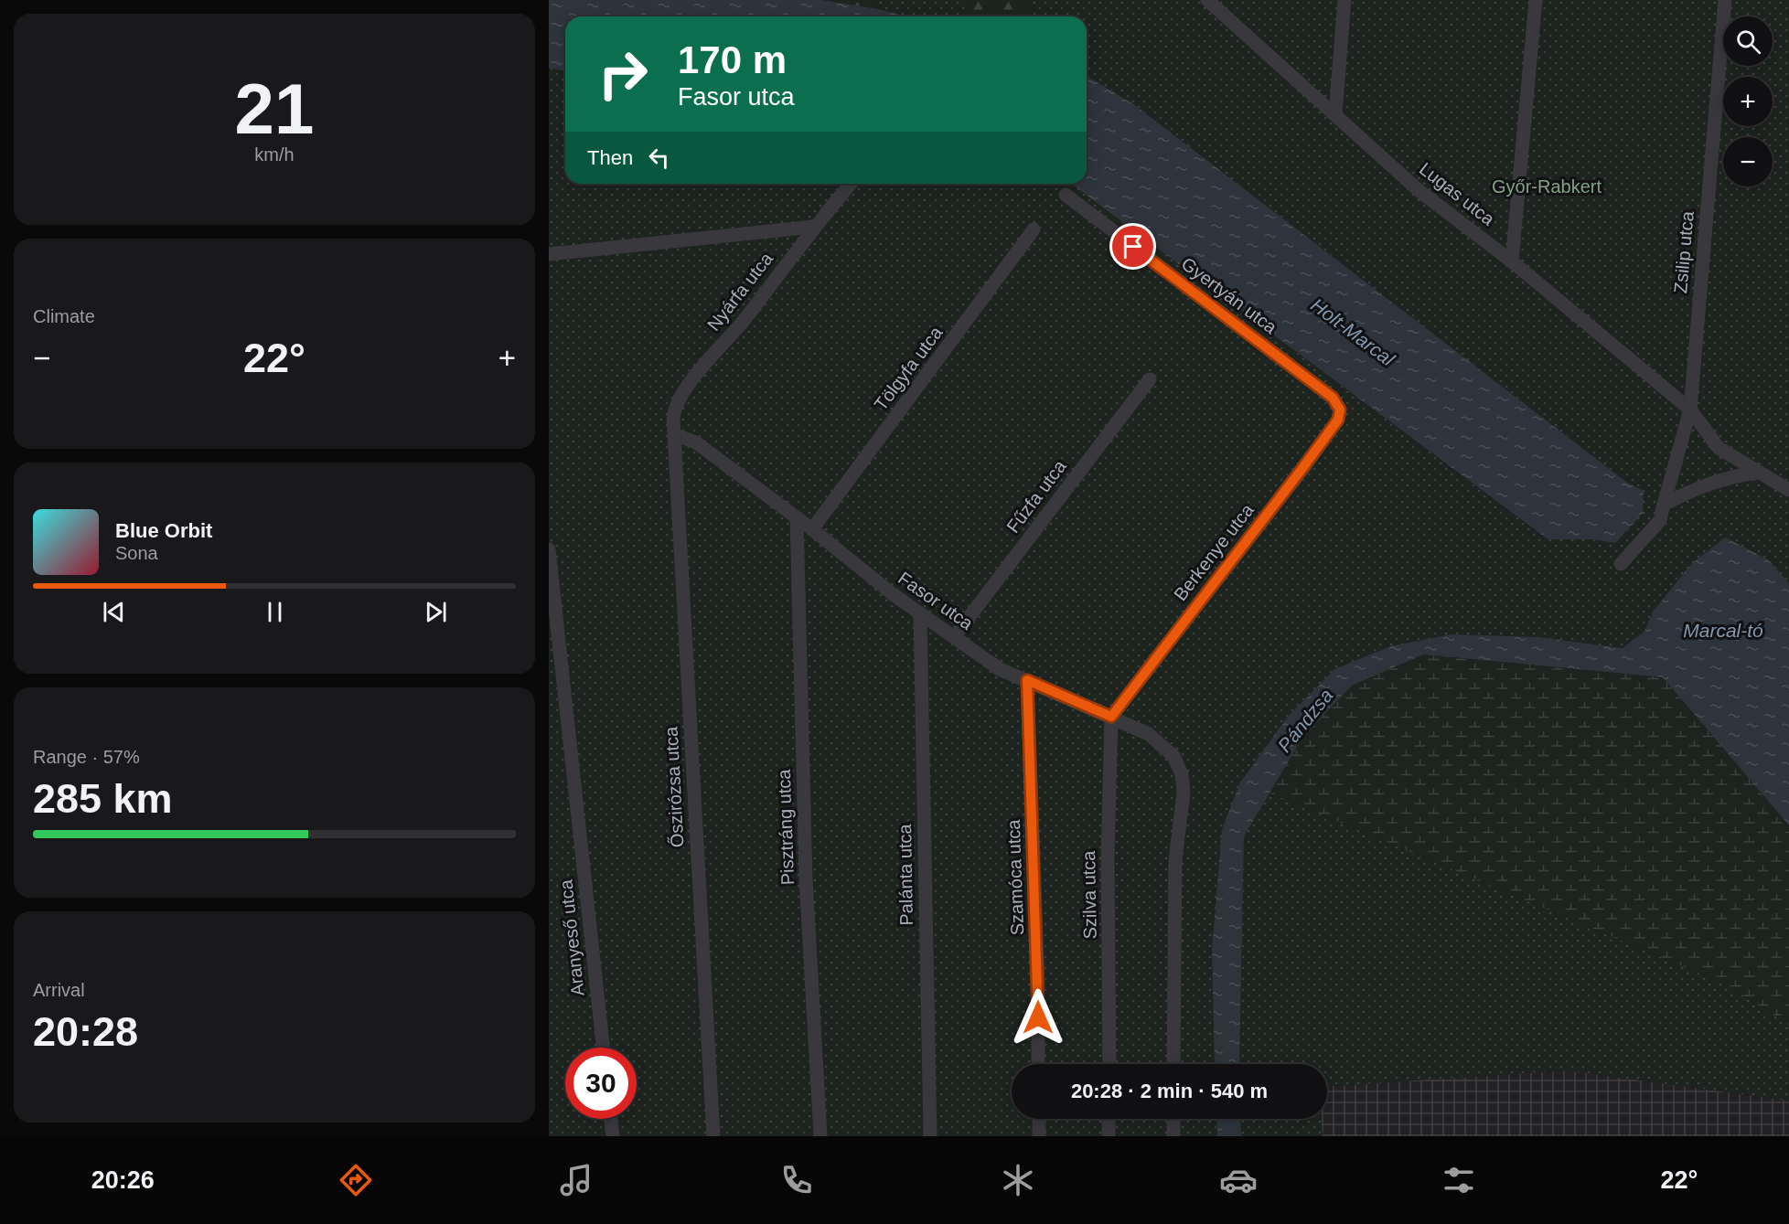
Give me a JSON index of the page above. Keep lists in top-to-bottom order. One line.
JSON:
{"streets":{"street":["Lugas utca","Zsilip utca","Nyárfa utca","Gyertyán utca","Tölgyfa utca","Fűzfa utca","Berkenye utca","Fasor utca","Őszirózsa utca","Pisztráng utca","Palánta utca","Szamóca utca","Szilva utca","Aranyeső utca"]},"crossings":[["Lugas utca","Zsilip utca"],["Nyárfa utca","Fasor utca"],["Nyárfa utca","Őszirózsa utca"],["Gyertyán utca","Berkenye utca"],["Tölgyfa utca","Fasor utca"],["Fűzfa utca","Fasor utca"],["Berkenye utca","Fasor utca"],["Berkenye utca","Szilva utca"],["Fasor utca","Őszirózsa utca"],["Fasor utca","Pisztráng utca"],["Fasor utca","Palánta utca"],["Fasor utca","Szamóca utca"],["Fasor utca","Szilva utca"]],"water":["Holt-Marcal","Marcal-tó","Pándzsa"],"parks":["Győr-Rabkert"],"page":{"tile":[["21","km/h"],"Climate",["Range · 57%","285 km"],["Arrival","20:28"]],"map_buttons":["+","−"],"turn":["170 m","Fasor utca"],"then":"Then","heat":["−","22°","+"],"song":["Blue Orbit","Sona"],"limit":"30","trip":"20:28 · 2 min · 540 m","tabs":["20:26","22°"]}}
